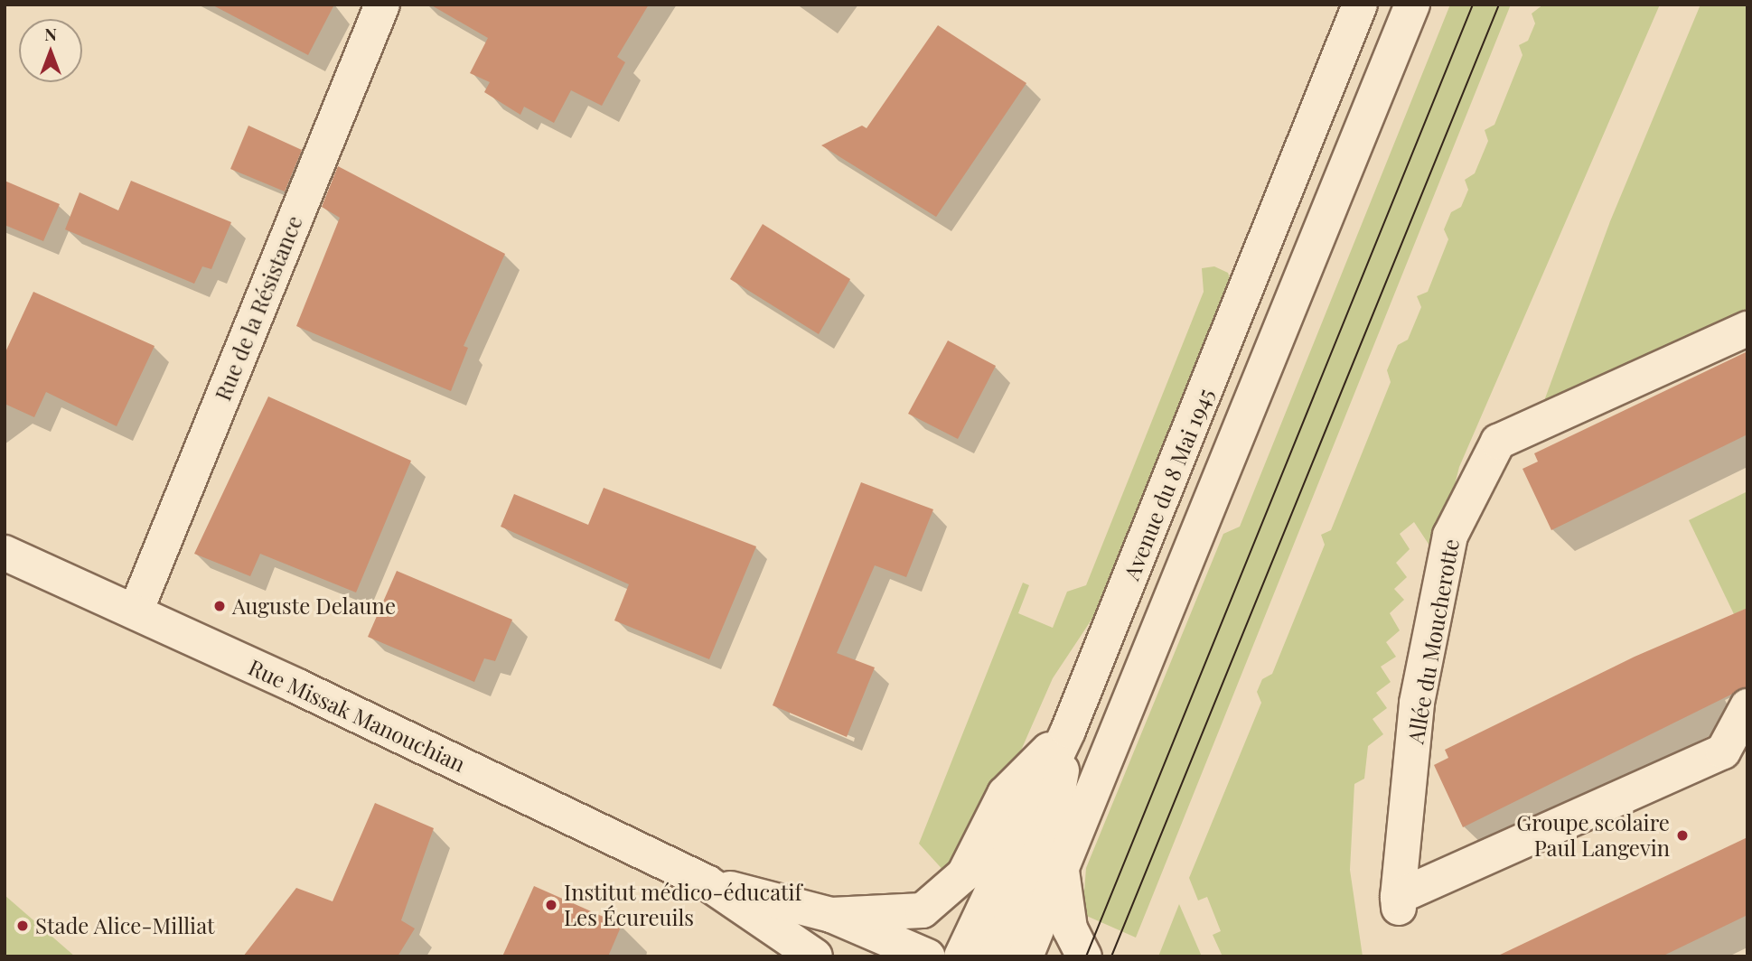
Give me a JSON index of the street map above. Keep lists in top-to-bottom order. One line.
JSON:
{"streets":{"street":["Rue de la Résistance","Avenue du 8 Mai 1945","Allée du Moucherotte","Rue Missak Manouchian"]},"crossings":[["Rue de la Résistance","Rue Missak Manouchian"]],"places":["Auguste Delaune","Groupe scolaire Paul Langevin","Institut médico-éducatif Les Écureuils","Stade Alice-Milliat"],"north":"top"}
